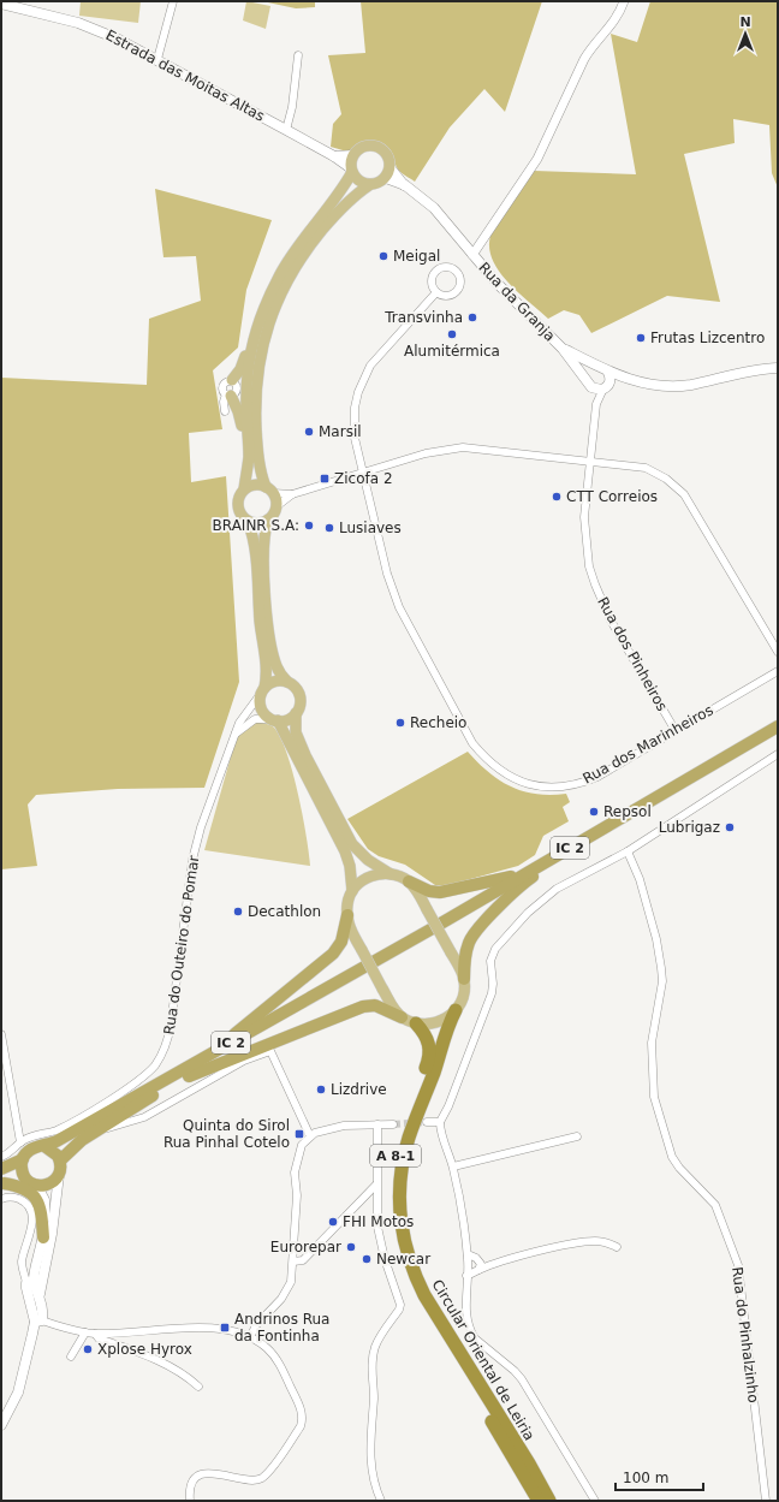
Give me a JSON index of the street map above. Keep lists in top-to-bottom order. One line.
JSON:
{"streets":{"highway":["IC 2","A 8-1","Circular Oriental de Leiria"],"main road":["Estrada das Moitas Altas","Rua da Granja"],"street":["Rua dos Pinheiros","Rua dos Marinheiros","Rua do Outeiro do Pomar","Rua do Pinhalzinho"]},"crossings":[["Rua da Granja","Rua dos Pinheiros"],["Rua dos Pinheiros","Rua dos Marinheiros"]],"places":{"other":["Meigal","Transvinha","Alumitérmica","Frutas Lizcentro","Marsil","CTT Correios","BRAINR S.A:","Lusiaves","Recheio","Repsol","Lubrigaz","Decathlon","Lizdrive","FHI Motos","Eurorepar","Newcar","Xplose Hyrox"],"transit":["Zicofa 2","Quinta do Sirol Rua Pinhal Cotelo","Andrinos Rua da Fontinha"]},"scale_bar":"100 m","north":"top"}
